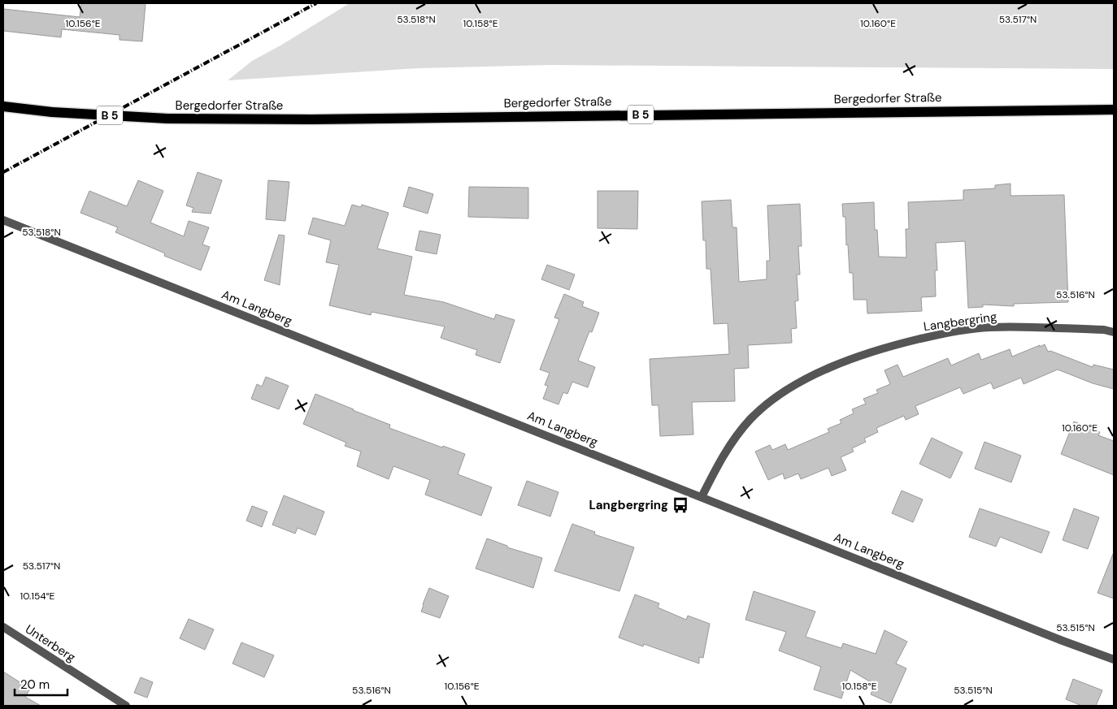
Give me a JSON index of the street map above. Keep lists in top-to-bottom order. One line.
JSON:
{"streets":{"main road":["Bergedorfer Straße","B 5"],"street":["Am Langberg","Langbergring","Unterberg"]},"crossings":[["Am Langberg","Langbergring"]],"places":{"bus stop":["Langbergring"]},"scale_bar":"20 m","coordinates":["53.517°N","53.518°N","10.156°E","10.158°E","10.160°E","53.516°N","10.154°E","53.515°N"]}
